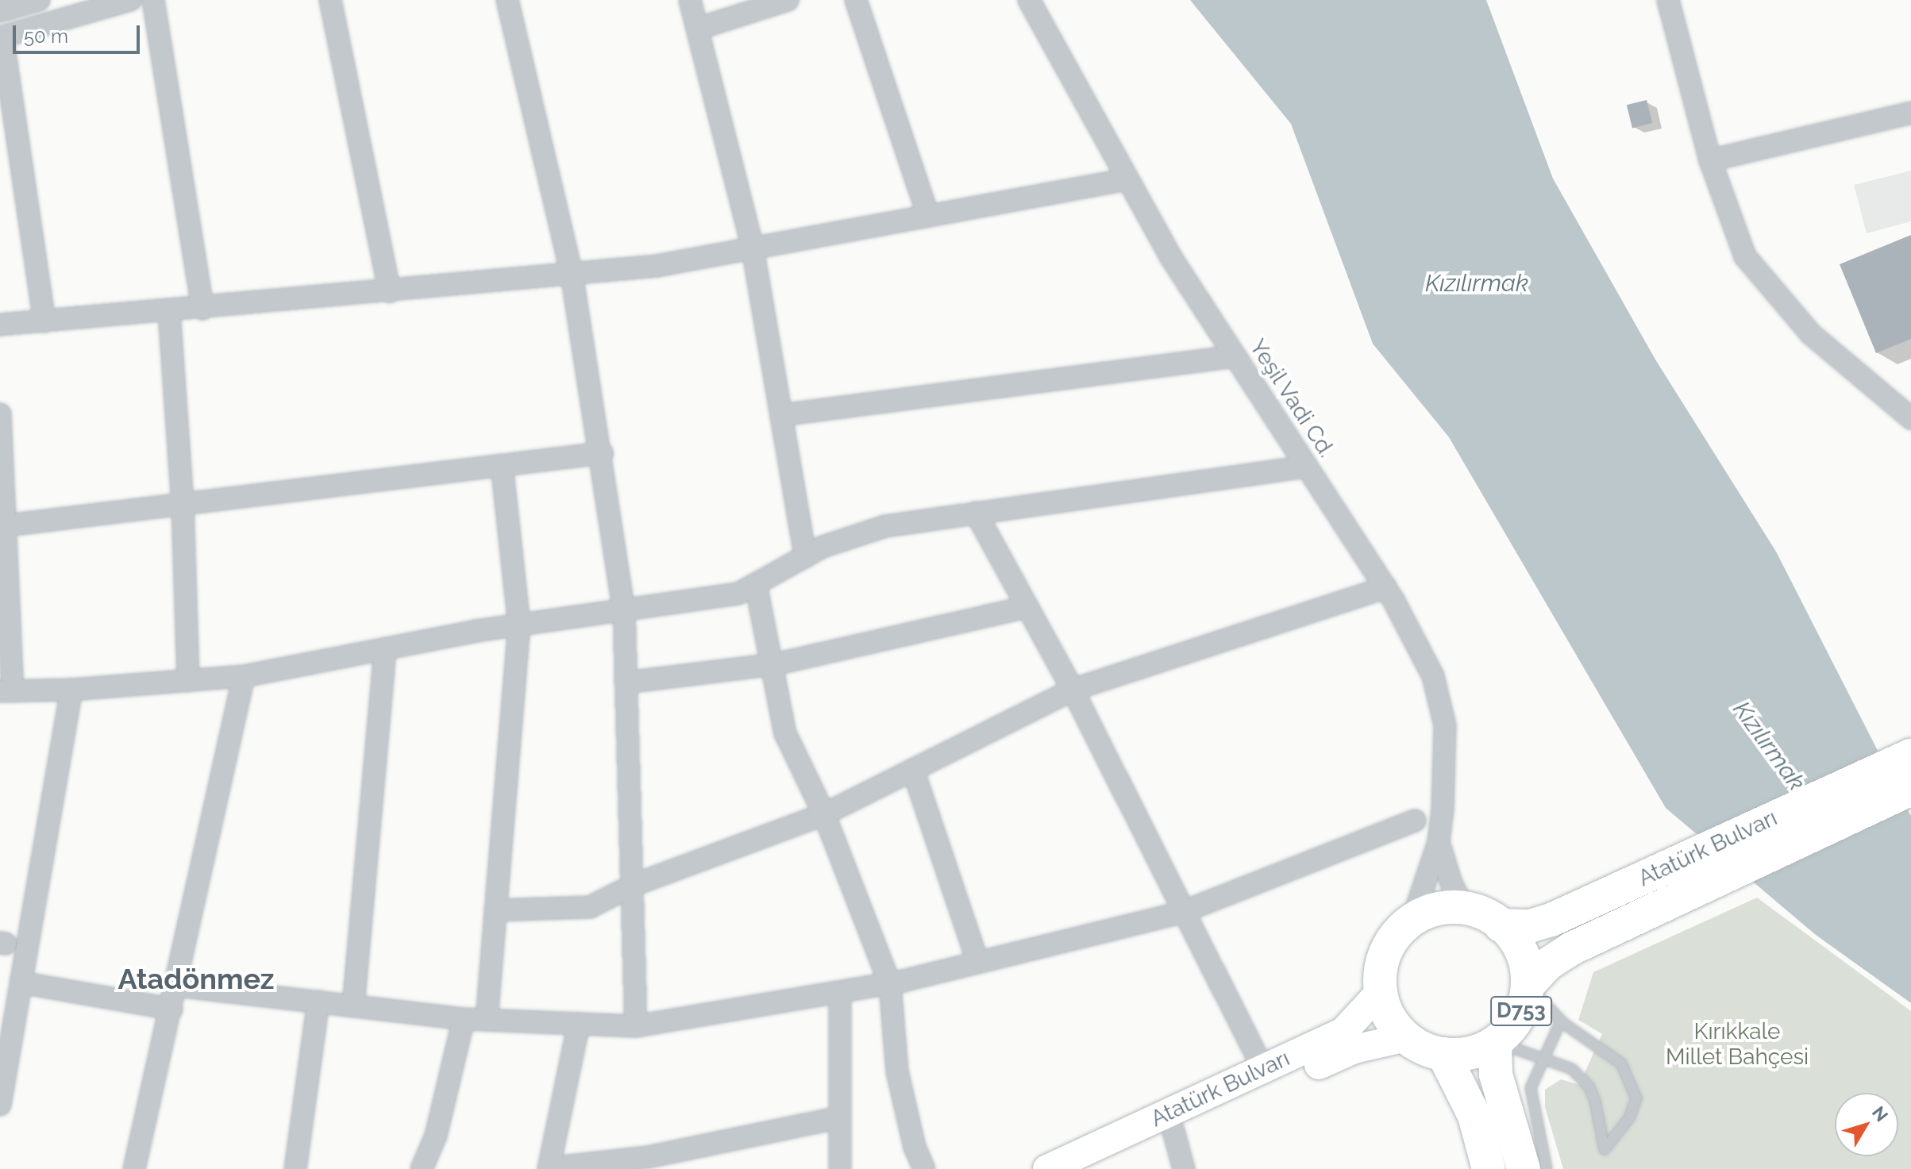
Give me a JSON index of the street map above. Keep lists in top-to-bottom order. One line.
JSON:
{"streets":{"highway":["Atatürk Bulvarı","D753"],"street":["Yeşil Vadi Cd."]},"crossings":[["Atatürk Bulvarı","D753"]],"districts":["Atadönmez"],"water":["Kızılırmak"],"parks":["Kırıkkale Millet Bahçesi"],"scale_bar":"50 m","north":"top right"}
